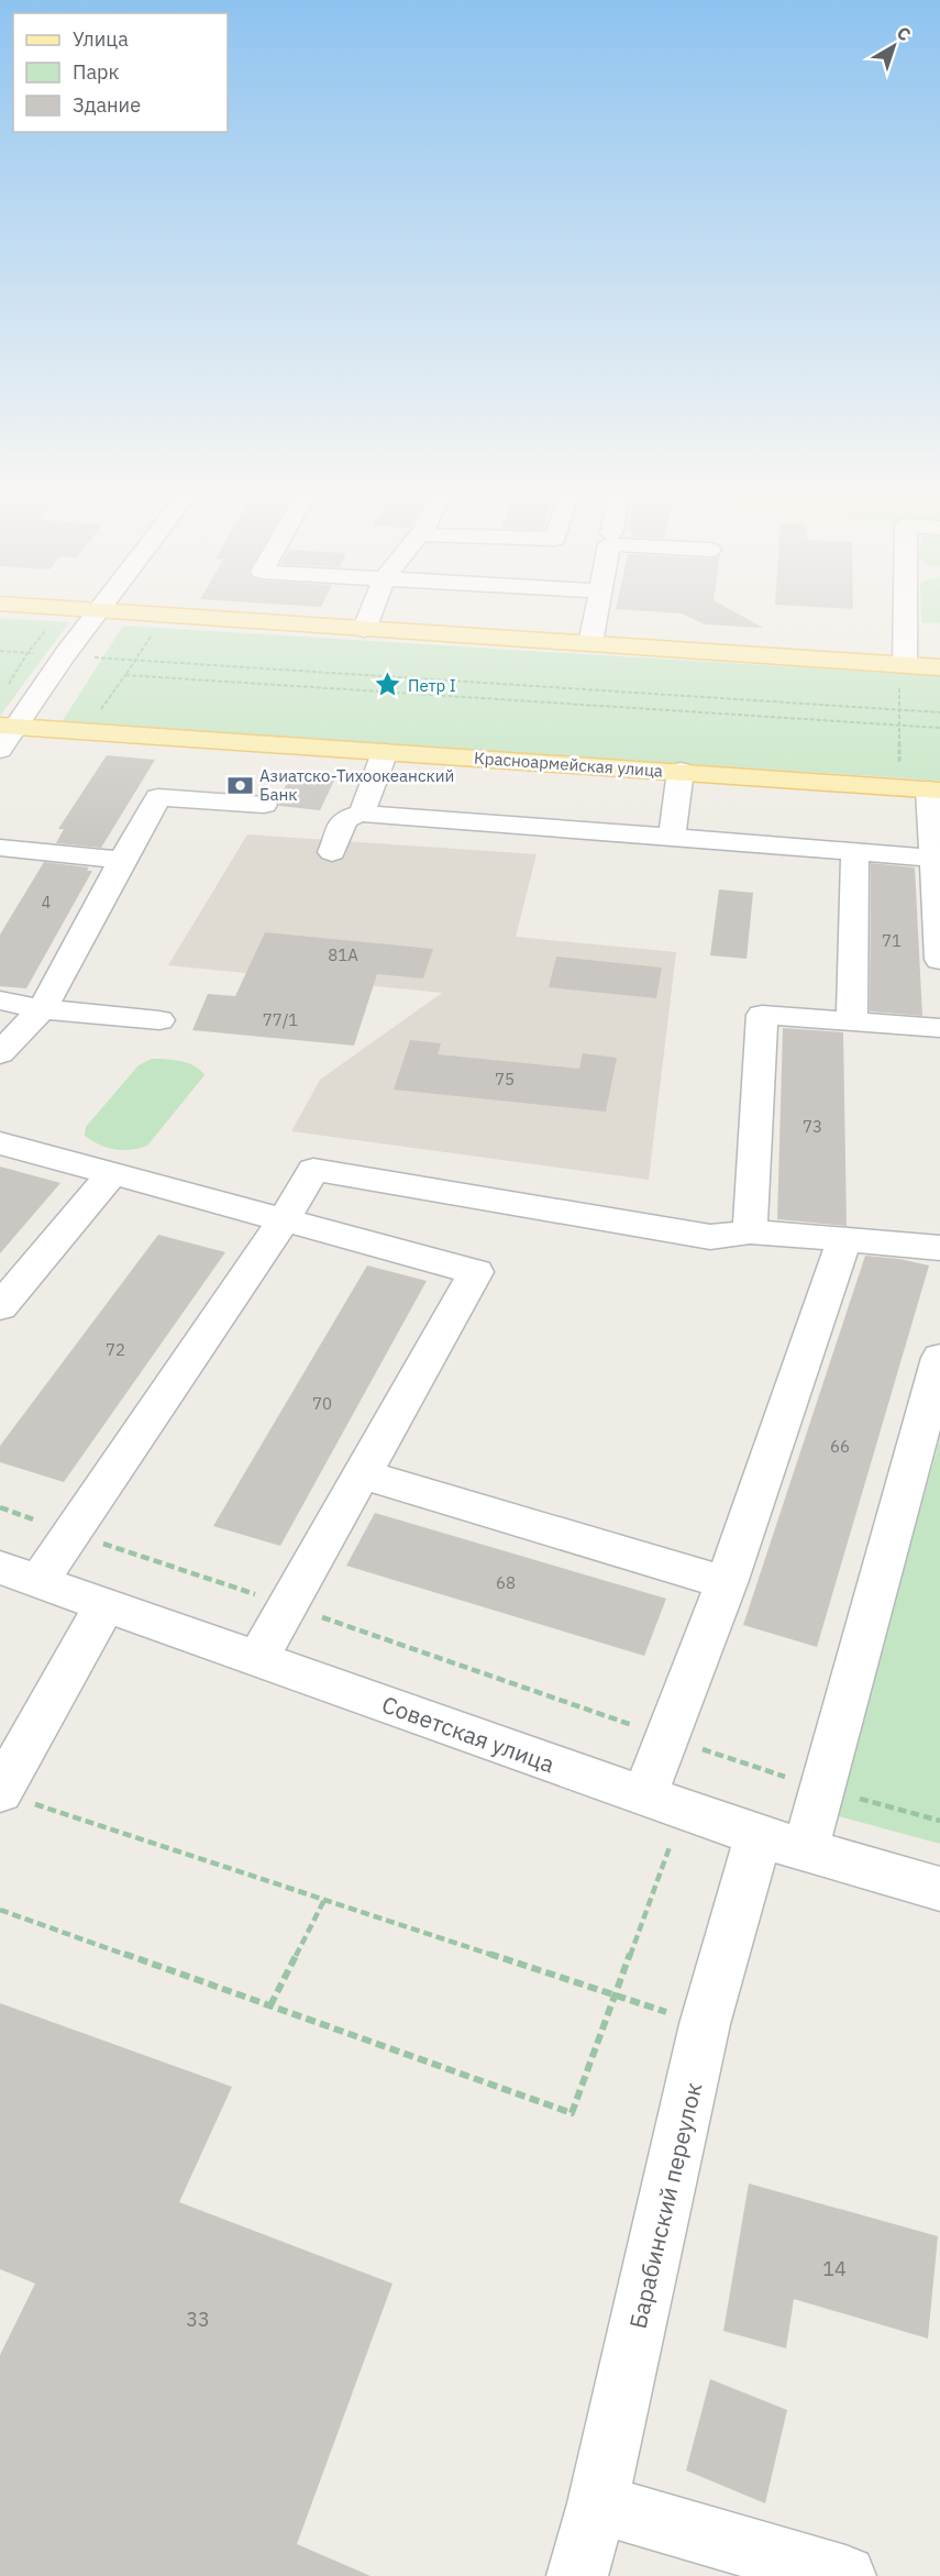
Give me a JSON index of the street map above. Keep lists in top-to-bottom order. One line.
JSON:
{"streets":{"main road":["Красноармейская улица"],"street":["Советская улица","Барабинский переулок"]},"crossings":[["Советская улица","Барабинский переулок"]],"places":{"place":["Петр I"],"bank":["Азиатско-Тихоокеанский Банк"]},"house_numbers":["4","71","81А","77/1","75","73","72","70","66","68","14","33"],"legend":["Улица","Парк","Здание"],"north":"top right"}
